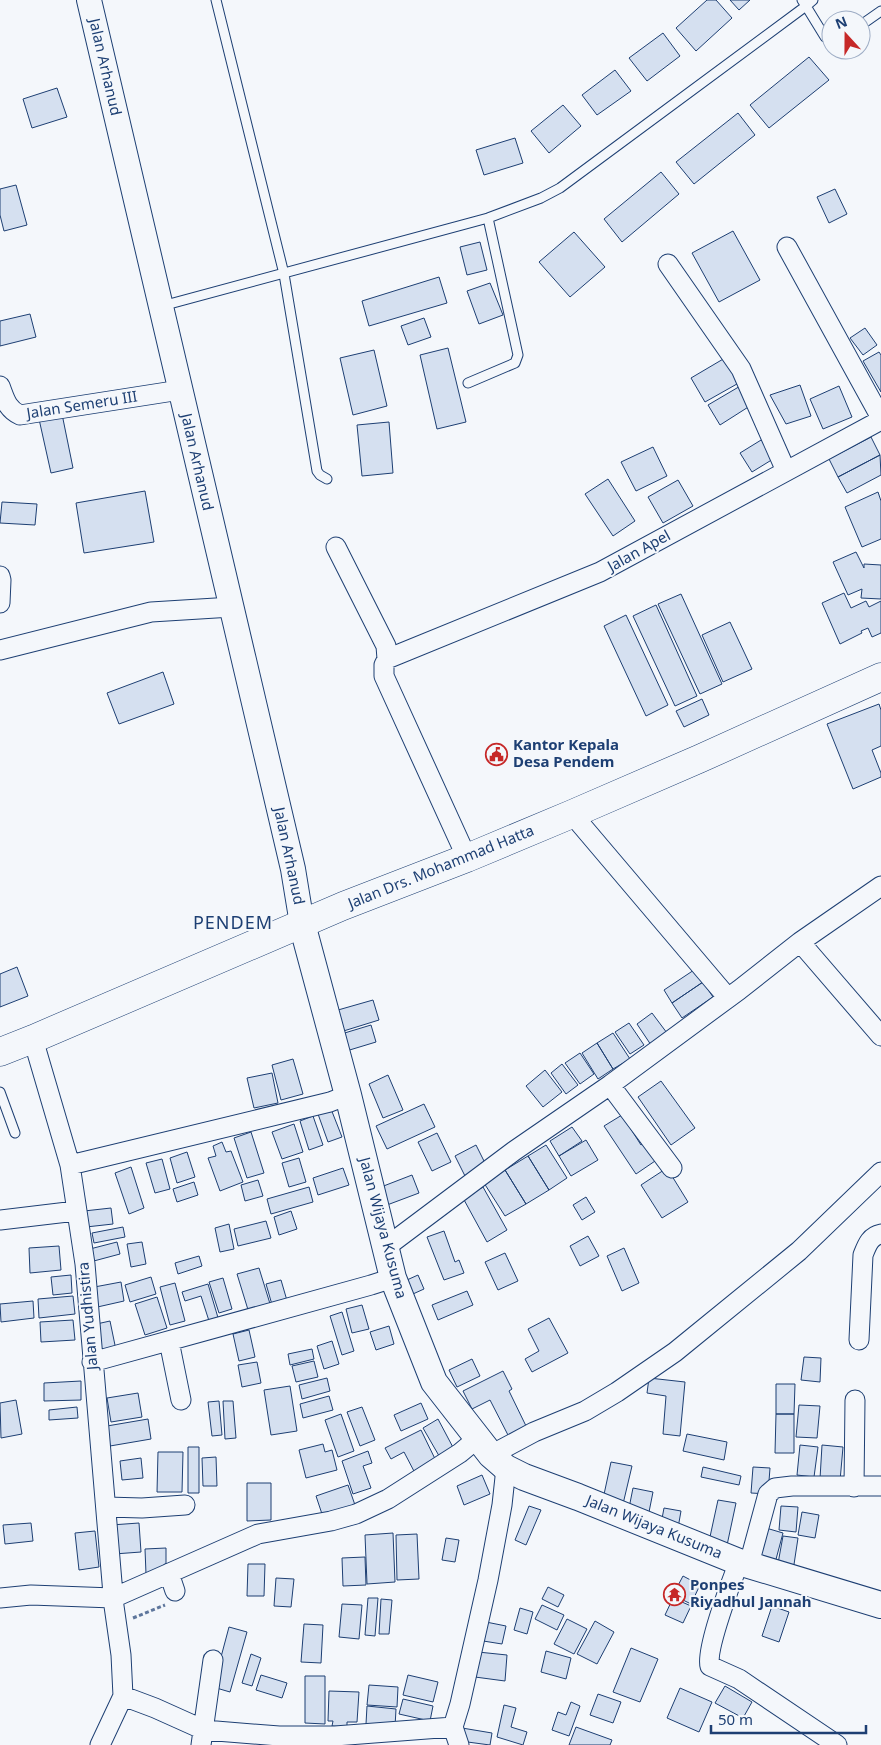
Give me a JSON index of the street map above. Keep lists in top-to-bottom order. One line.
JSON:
{"streets":{"main road":["Jalan Drs. Mohammad Hatta","Jalan Wijaya Kusuma"],"street":["Jalan Arhanud","Jalan Semeru III","Jalan Apel","Jalan Yudhistira"]},"crossings":[["Jalan Arhanud","Jalan Semeru III"],["Jalan Arhanud","Jalan Drs. Mohammad Hatta"],["Jalan Arhanud","Jalan Wijaya Kusuma"],["Jalan Drs. Mohammad Hatta","Jalan Wijaya Kusuma"],["Jalan Drs. Mohammad Hatta","Jalan Yudhistira"]],"districts":["PENDEM"],"places":{"public building":["Kantor Kepala Desa Pendem"],"temple":["Ponpes Riyadhul Jannah"]},"scale_bar":"50 m","north":"top"}
